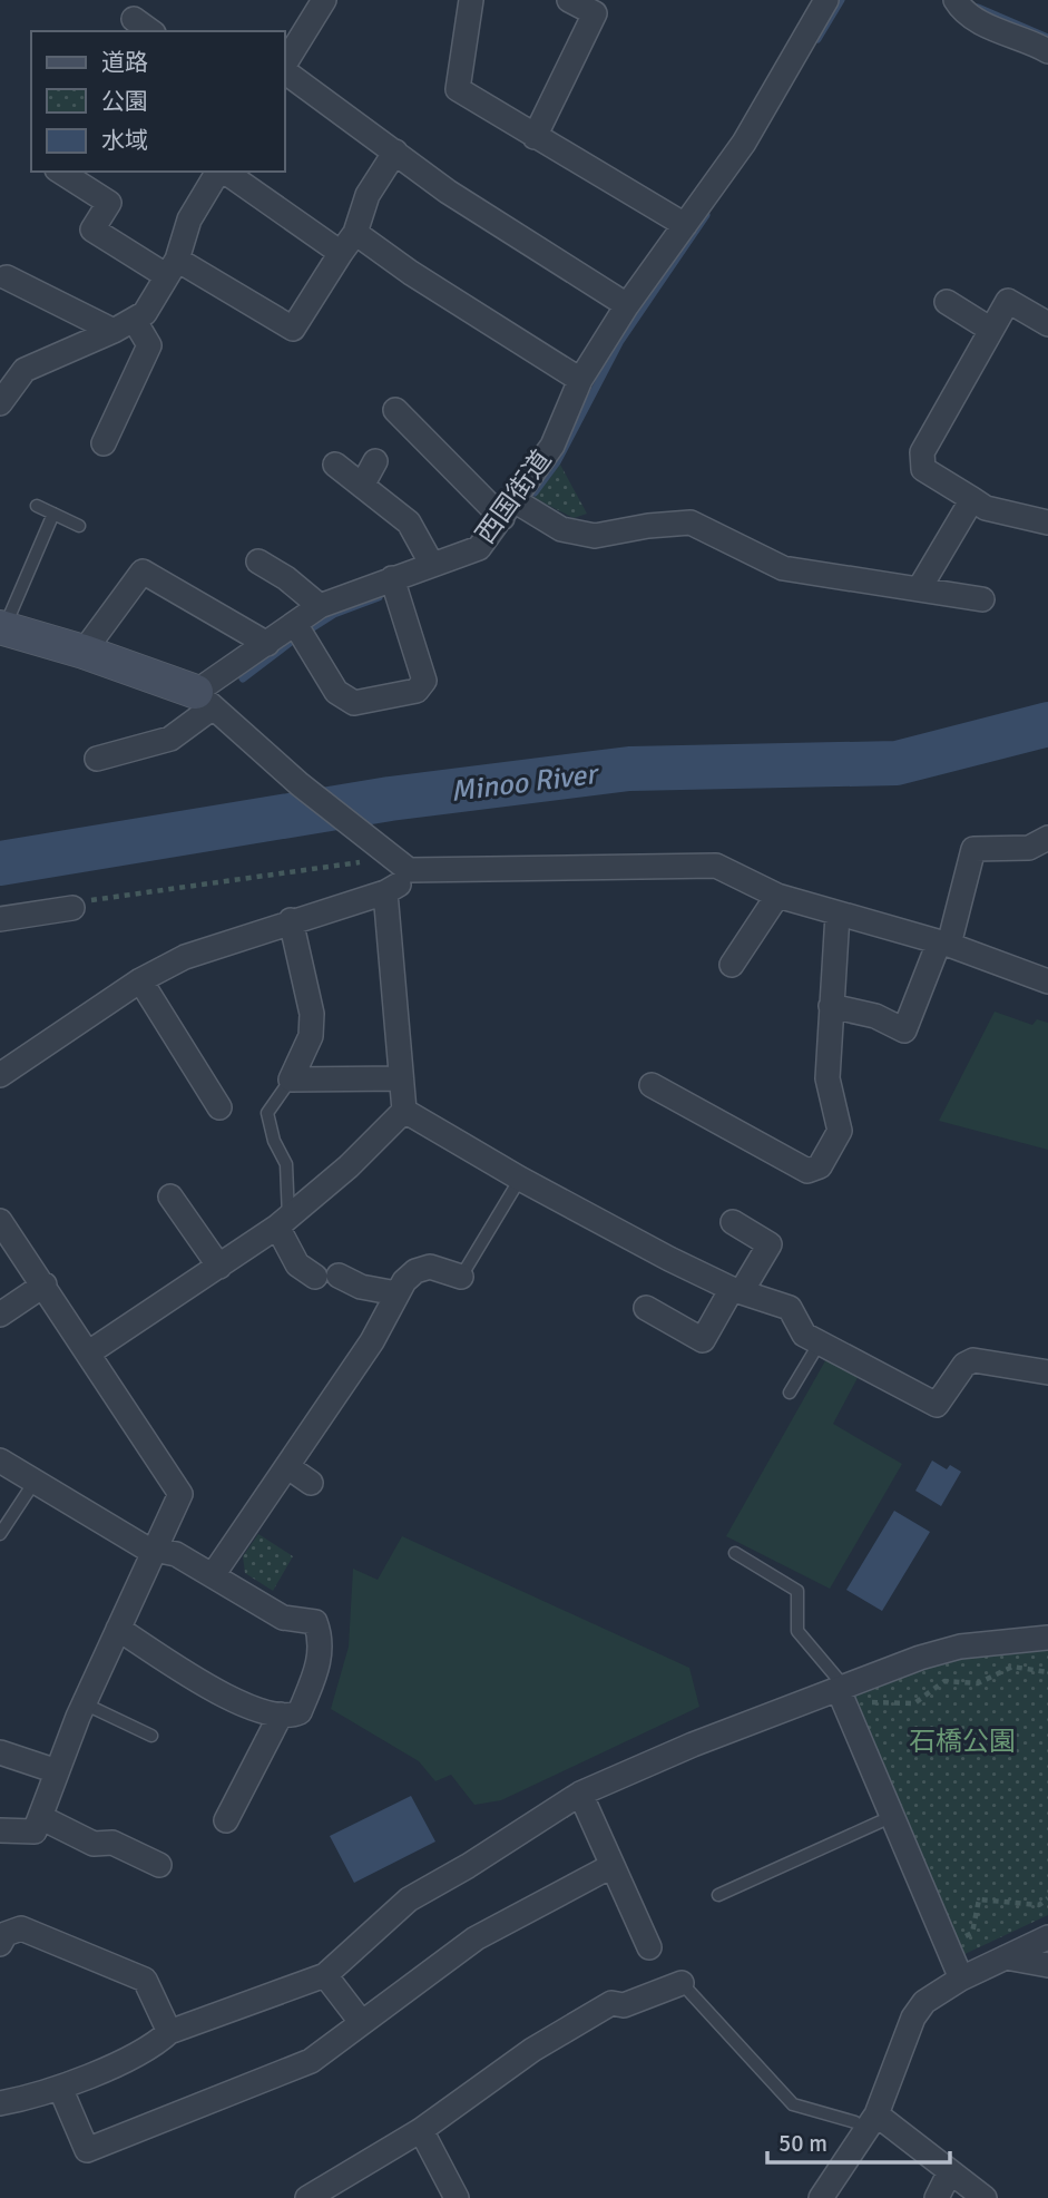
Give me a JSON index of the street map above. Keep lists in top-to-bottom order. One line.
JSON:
{"streets":{"street":["西国街道"]},"water":["Minoo River"],"parks":["石橋公園"],"legend":["道路","公園","水域"],"scale_bar":"50 m"}
